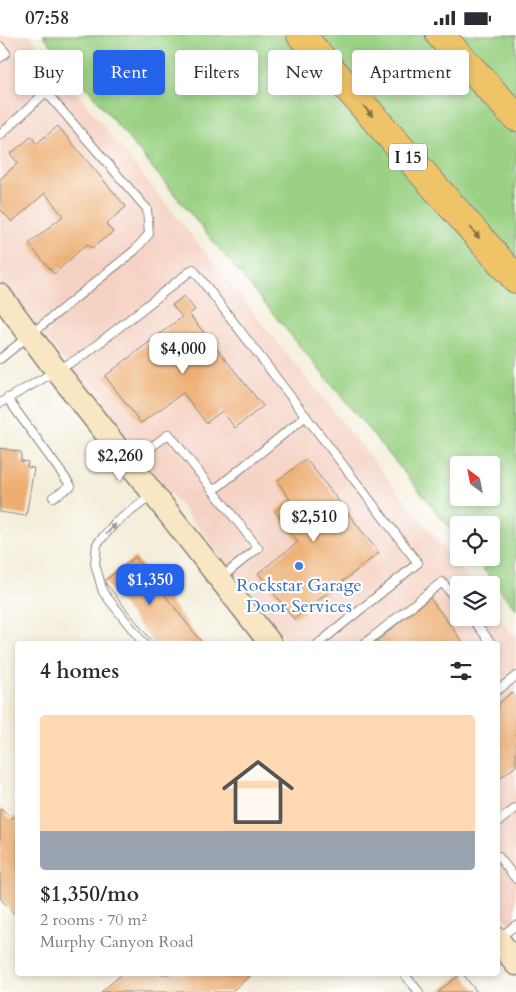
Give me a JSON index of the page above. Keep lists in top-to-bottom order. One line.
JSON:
{"streets":{"highway":["I 15"]},"places":["Rockstar Garage Door Services"],"north":"top left","page":{"status":"07:58","chip":["Buy","Rent","Filters","New","Apartment"],"price":["$4,000","$2,260","$2,510","$1,350"],"heading":"4 homes","list":[{"name":"$1,350/mo","note":"2 rooms · 70 m² · Murphy Canyon Road"}]}}
